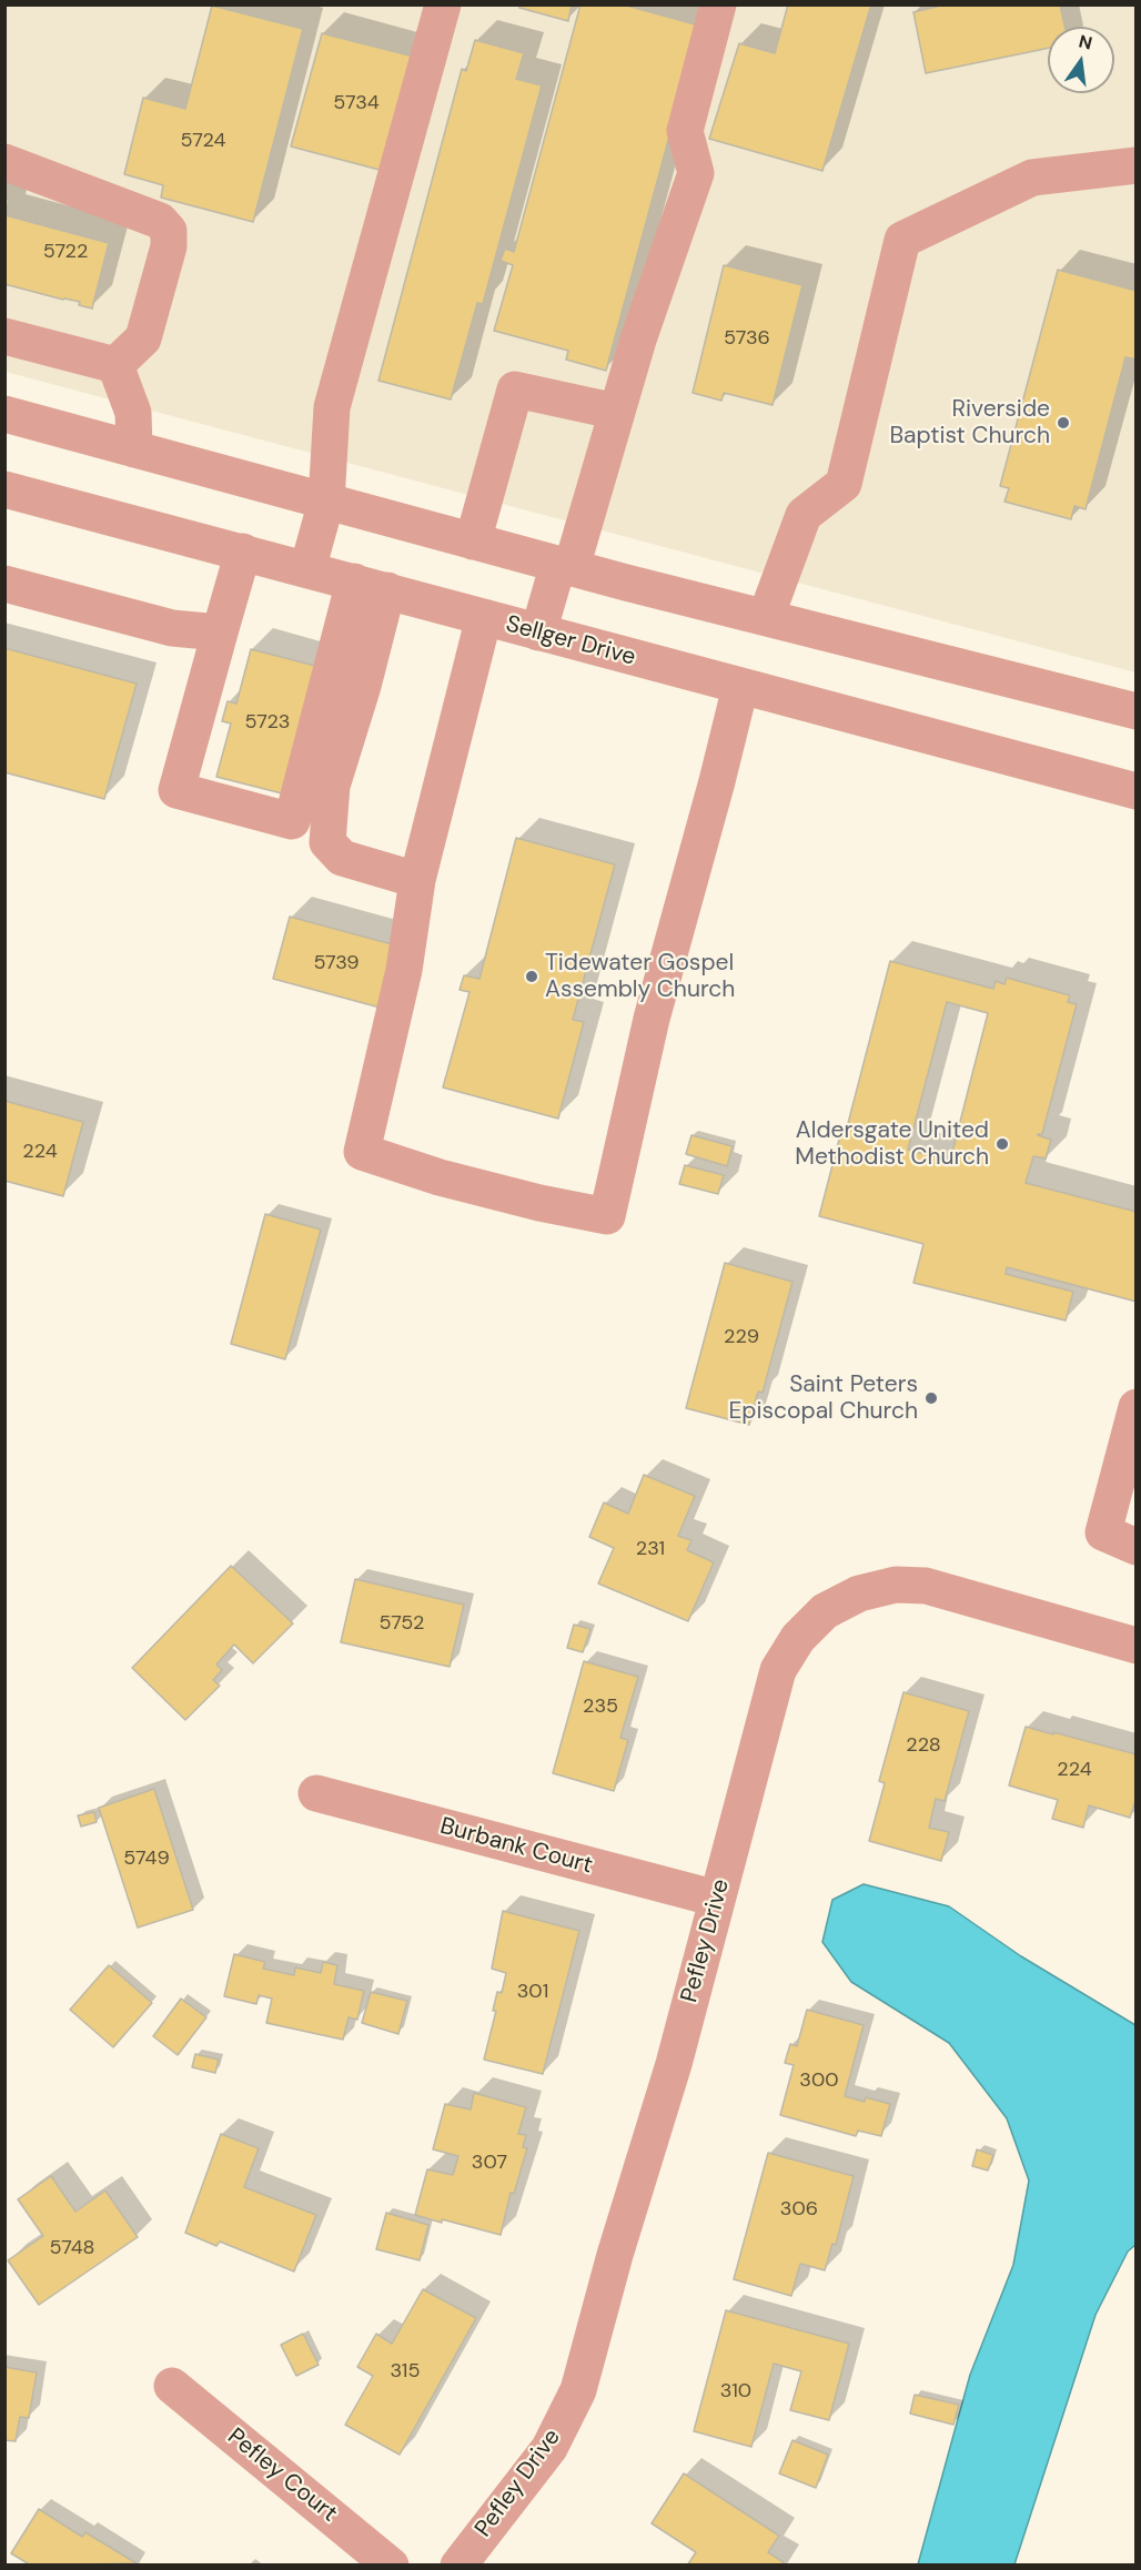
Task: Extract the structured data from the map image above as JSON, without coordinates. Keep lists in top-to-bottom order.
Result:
{
  "streets": {
    "street": [
      "Sellger Drive",
      "Burbank Court",
      "Pefley Drive",
      "Pefley Court"
    ]
  },
  "crossings": [
    ["Burbank Court", "Pefley Drive"]
  ],
  "places": [
    "Riverside Baptist Church",
    "Tidewater Gospel Assembly Church",
    "Aldersgate United Methodist Church",
    "Saint Peters Episcopal Church"
  ],
  "house_numbers": [
    "5734",
    "5724",
    "5722",
    "5736",
    "5723",
    "5739",
    "224",
    "229",
    "231",
    "5752",
    "235",
    "228",
    "224",
    "5749",
    "301",
    "300",
    "307",
    "306",
    "5748",
    "315",
    "310"
  ],
  "north": "top"
}
